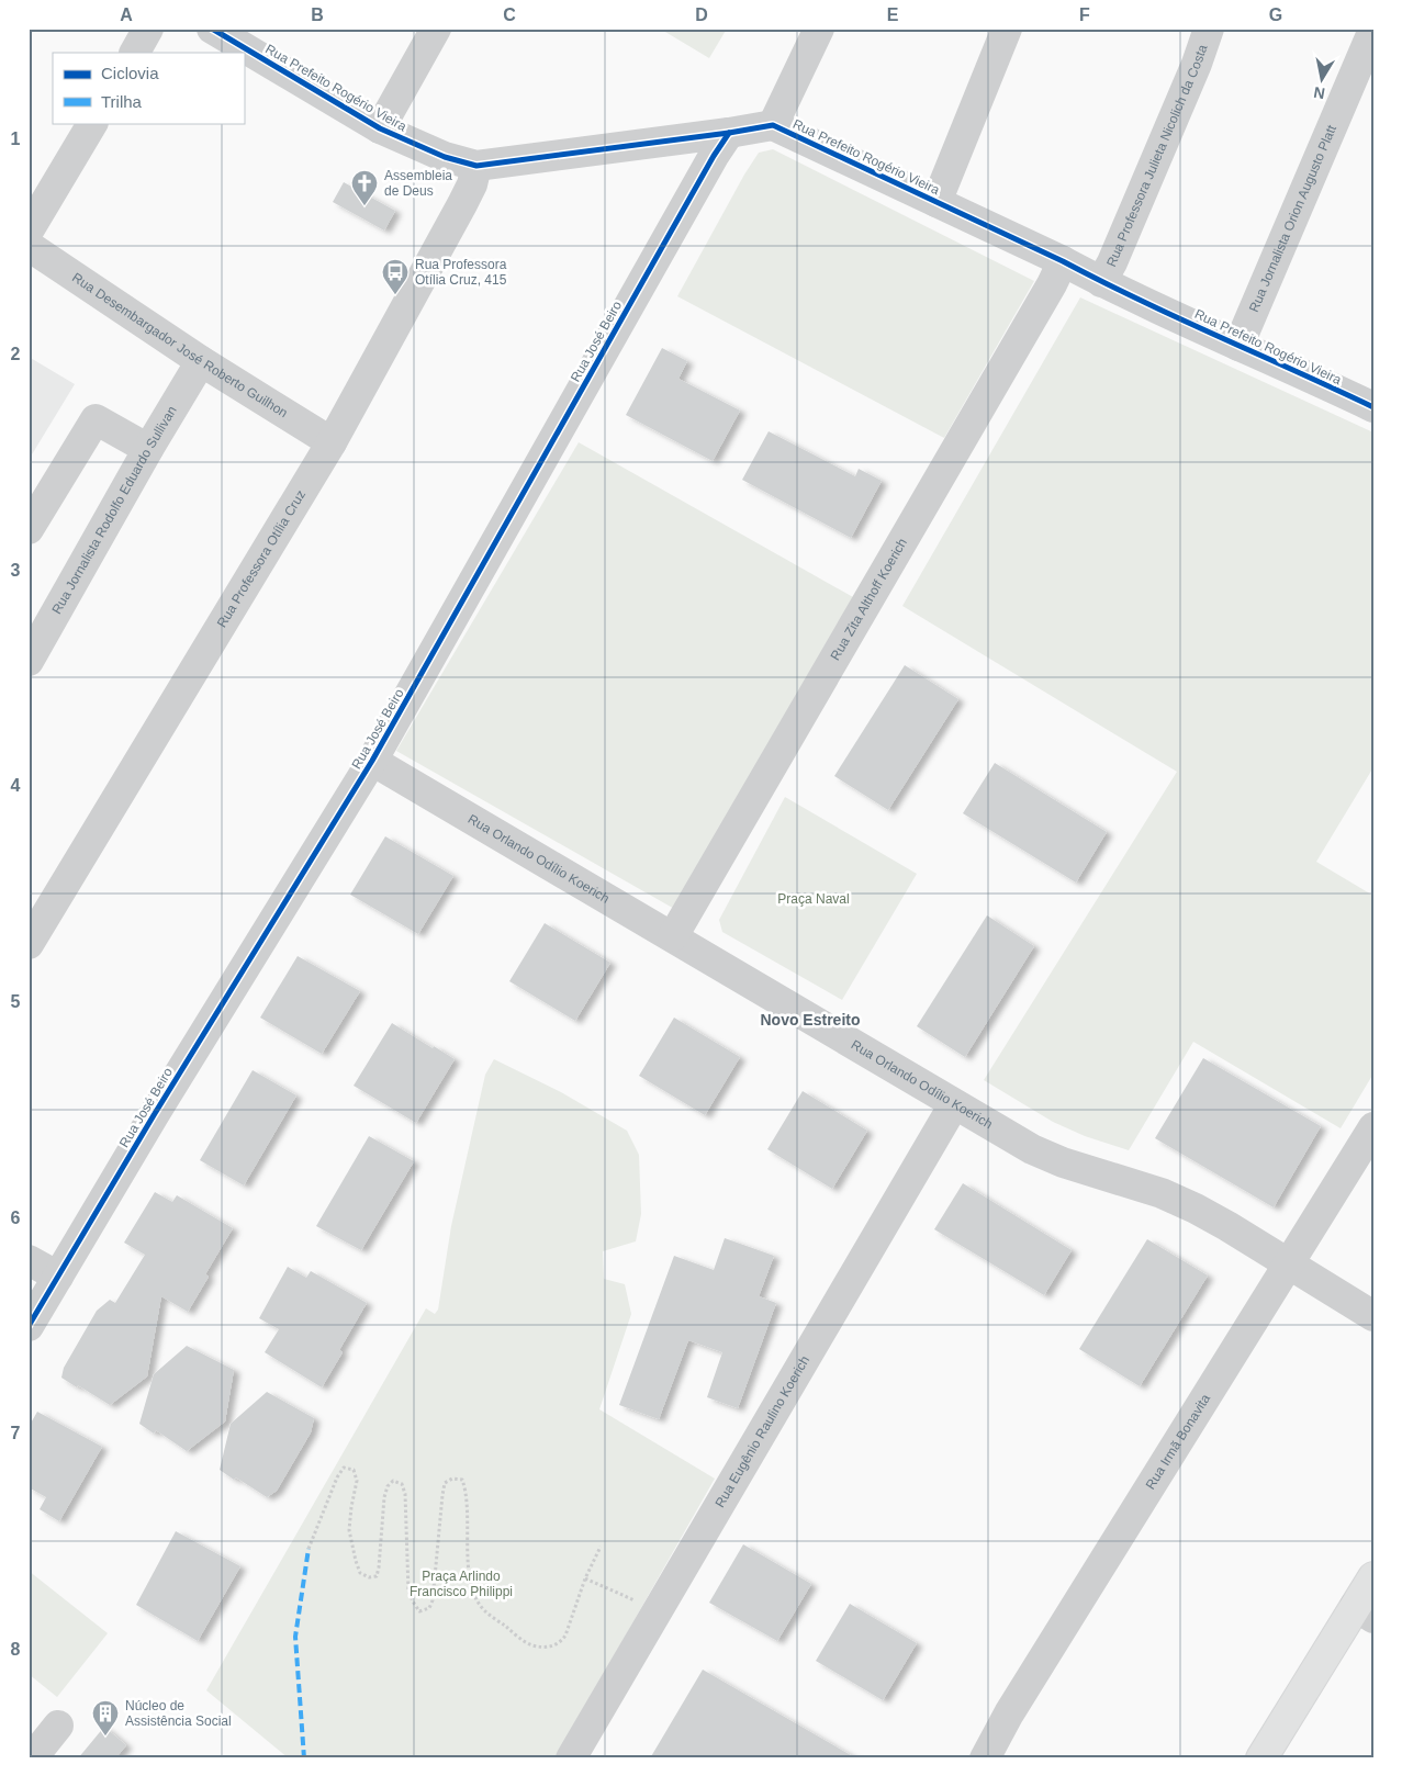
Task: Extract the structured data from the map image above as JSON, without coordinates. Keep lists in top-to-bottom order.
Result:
{
  "streets": {
    "street": [
      "Rua Prefeito Rogério Vieira",
      "Rua Professora Julieta Nicolich da Costa",
      "Rua Jornalista Orion Augusto Platt",
      "Rua José Beiro",
      "Rua Desembargador José Roberto Guilhon",
      "Rua Jornalista Rodolfo Eduardo Sullivan",
      "Rua Professora Otília Cruz",
      "Rua Zita Althoff Koerich",
      "Rua Orlando Odílio Koerich",
      "Rua Eugênio Raulino Koerich",
      "Rua Irmã Bonavita"
    ]
  },
  "crossings": [
    ["Rua Prefeito Rogério Vieira", "Rua Professora Julieta Nicolich da Costa"],
    ["Rua Prefeito Rogério Vieira", "Rua Jornalista Orion Augusto Platt"],
    ["Rua Prefeito Rogério Vieira", "Rua José Beiro"],
    ["Rua Prefeito Rogério Vieira", "Rua Professora Otília Cruz"],
    ["Rua Prefeito Rogério Vieira", "Rua Zita Althoff Koerich"],
    ["Rua José Beiro", "Rua Orlando Odílio Koerich"],
    ["Rua Desembargador José Roberto Guilhon", "Rua Jornalista Rodolfo Eduardo Sullivan"],
    ["Rua Desembargador José Roberto Guilhon", "Rua Professora Otília Cruz"],
    ["Rua Zita Althoff Koerich", "Rua Orlando Odílio Koerich"],
    ["Rua Orlando Odílio Koerich", "Rua Eugênio Raulino Koerich"],
    ["Rua Orlando Odílio Koerich", "Rua Irmã Bonavita"]
  ],
  "districts": ["Novo Estreito"],
  "parks": ["Praça Naval", "Praça Arlindo Francisco Philippi"],
  "places": {
    "church": ["Assembleia de Deus"],
    "bus stop": ["Rua Professora Otília Cruz, 415"],
    "building": ["Núcleo de Assistência Social"]
  },
  "legend": ["Ciclovia", "Trilha"],
  "north": "bottom",
  "grid": {
    "columns": [
      "A",
      "B",
      "C",
      "D",
      "E",
      "F",
      "G"
    ],
    "rows": [
      "1",
      "2",
      "3",
      "4",
      "5",
      "6",
      "7",
      "8"
    ]
  }
}
